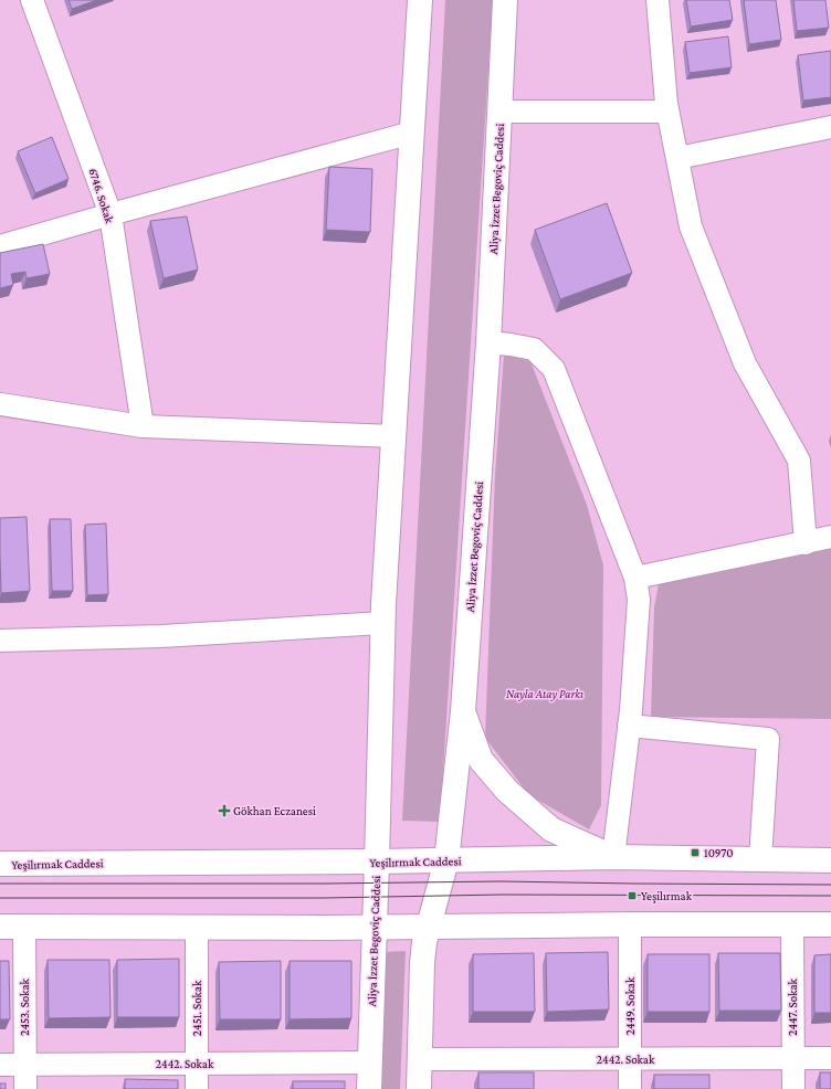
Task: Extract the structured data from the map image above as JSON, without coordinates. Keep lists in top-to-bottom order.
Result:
{
  "streets": {
    "main road": ["Aliya İzzet Begoviç Caddesi", "Yeşilırmak Caddesi"],
    "street": [
      "6746. Sokak",
      "2449. Sokak",
      "2453. Sokak",
      "2447. Sokak",
      "2451. Sokak",
      "2442. Sokak"
    ]
  },
  "crossings": [
    ["Aliya İzzet Begoviç Caddesi", "Yeşilırmak Caddesi"],
    ["Aliya İzzet Begoviç Caddesi", "2442. Sokak"],
    ["2449. Sokak", "2442. Sokak"],
    ["2453. Sokak", "2442. Sokak"],
    ["2447. Sokak", "2442. Sokak"],
    ["2451. Sokak", "2442. Sokak"]
  ],
  "parks": ["Nayla Atay Parkı"],
  "places": {
    "health": ["Gökhan Eczanesi"],
    "transit": ["10970", "Yeşilırmak"]
  }
}
